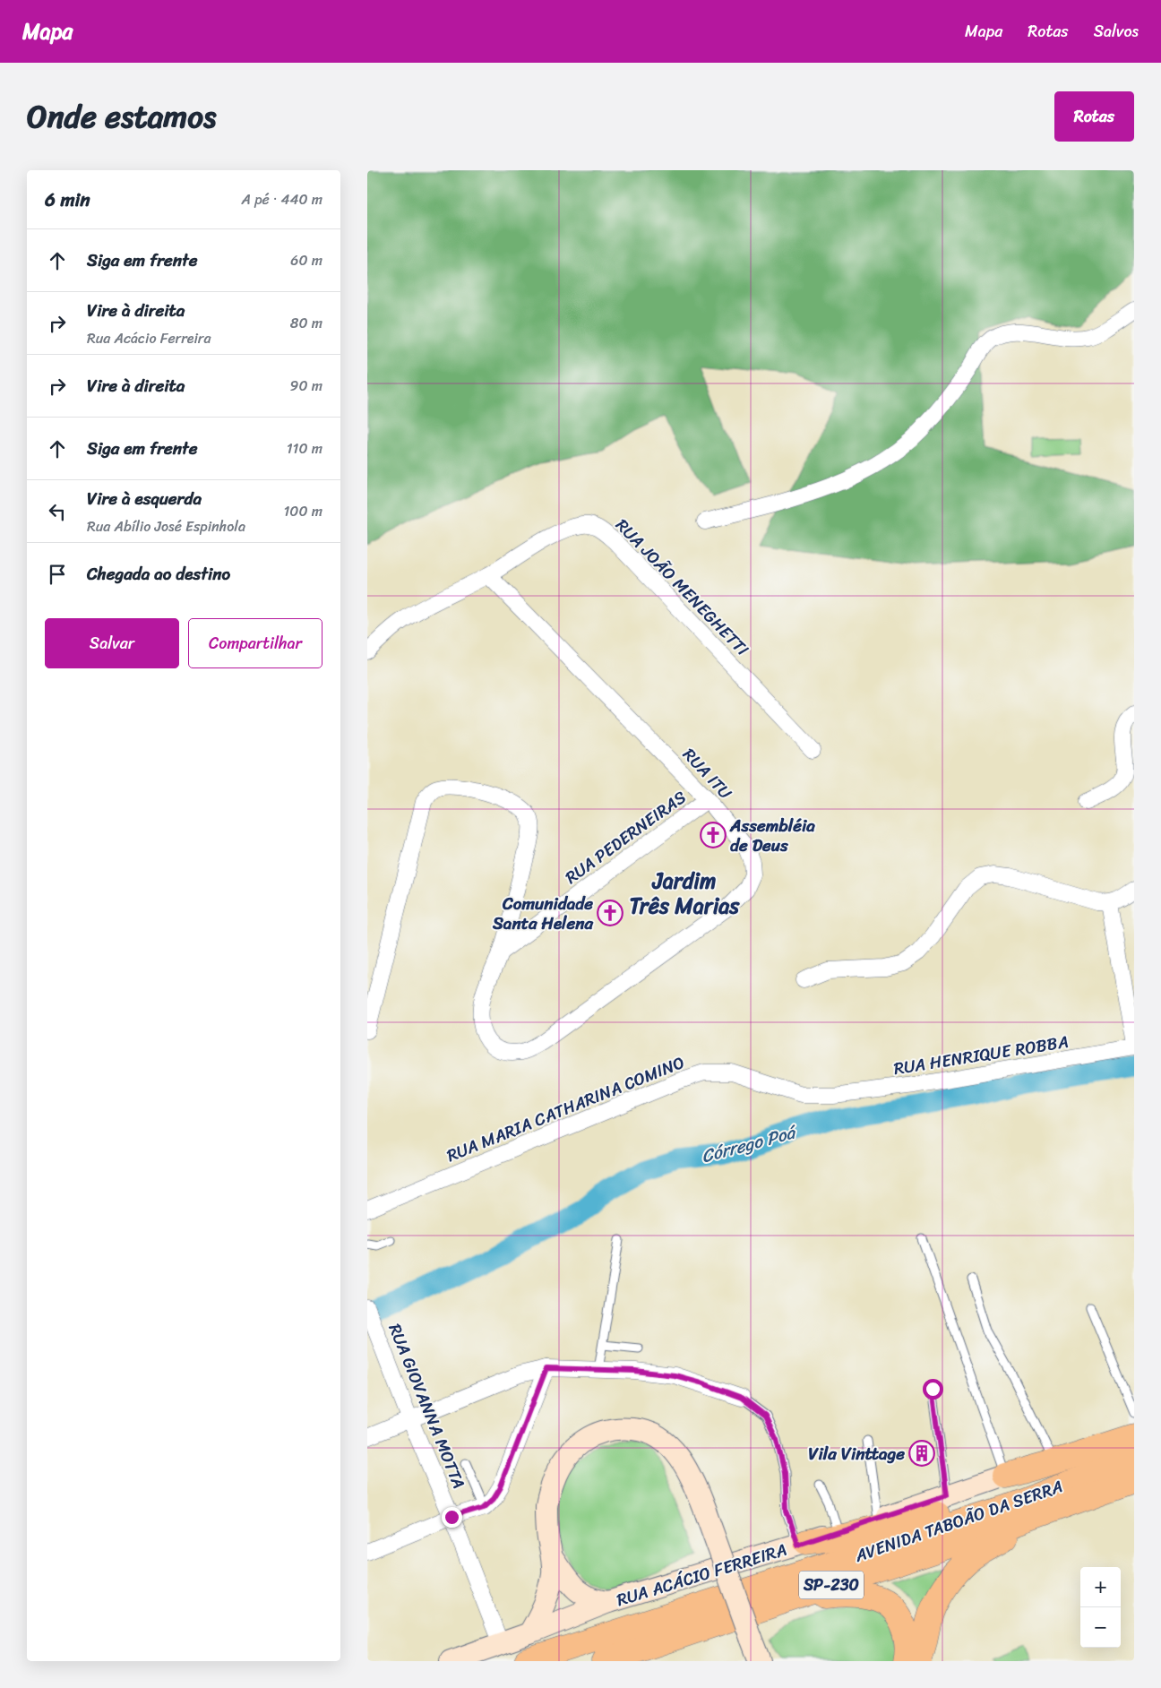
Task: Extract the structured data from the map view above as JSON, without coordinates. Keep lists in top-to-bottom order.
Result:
{
  "streets": {
    "highway": ["AVENIDA TABOÃO DA SERRA", "SP-230"],
    "main road": ["RUA ACÁCIO FERREIRA"],
    "street": [
      "RUA JOÃO MENEGHETTI",
      "RUA ITU",
      "RUA PEDERNEIRAS",
      "RUA HENRIQUE ROBBA",
      "RUA MARIA CATHARINA COMINO",
      "RUA GIOVANNA MOTTA"
    ]
  },
  "crossings": [
    ["RUA JOÃO MENEGHETTI", "RUA ITU"],
    ["RUA ITU", "RUA PEDERNEIRAS"],
    ["RUA HENRIQUE ROBBA", "RUA MARIA CATHARINA COMINO"],
    ["RUA GIOVANNA MOTTA", "RUA ACÁCIO FERREIRA"]
  ],
  "districts": ["Jardim Três Marias"],
  "water": ["Córrego Poá"],
  "places": {
    "church": ["Assembléia de Deus", "Comunidade Santa Helena"],
    "building": ["Vila Vinttage"]
  },
  "page": {
    "header": "Mapa",
    "nav": ["Mapa", "Rotas", "Salvos"],
    "title": "Onde estamos",
    "buttons": [
      "Rotas",
      ["Salvar", "Compartilhar"]
    ],
    "heading": ["6 min", "A pé · 440 m"],
    "list": [
      ["Siga em frente", "60 m"],
      ["Vire à direita", "Rua Acácio Ferreira", "80 m"],
      ["Vire à direita", "90 m"],
      ["Siga em frente", "110 m"],
      ["Vire à esquerda", "Rua Abílio José Espinhola", "100 m"],
      "Chegada ao destino"
    ],
    "map_buttons": ["+", "−"]
  }
}
